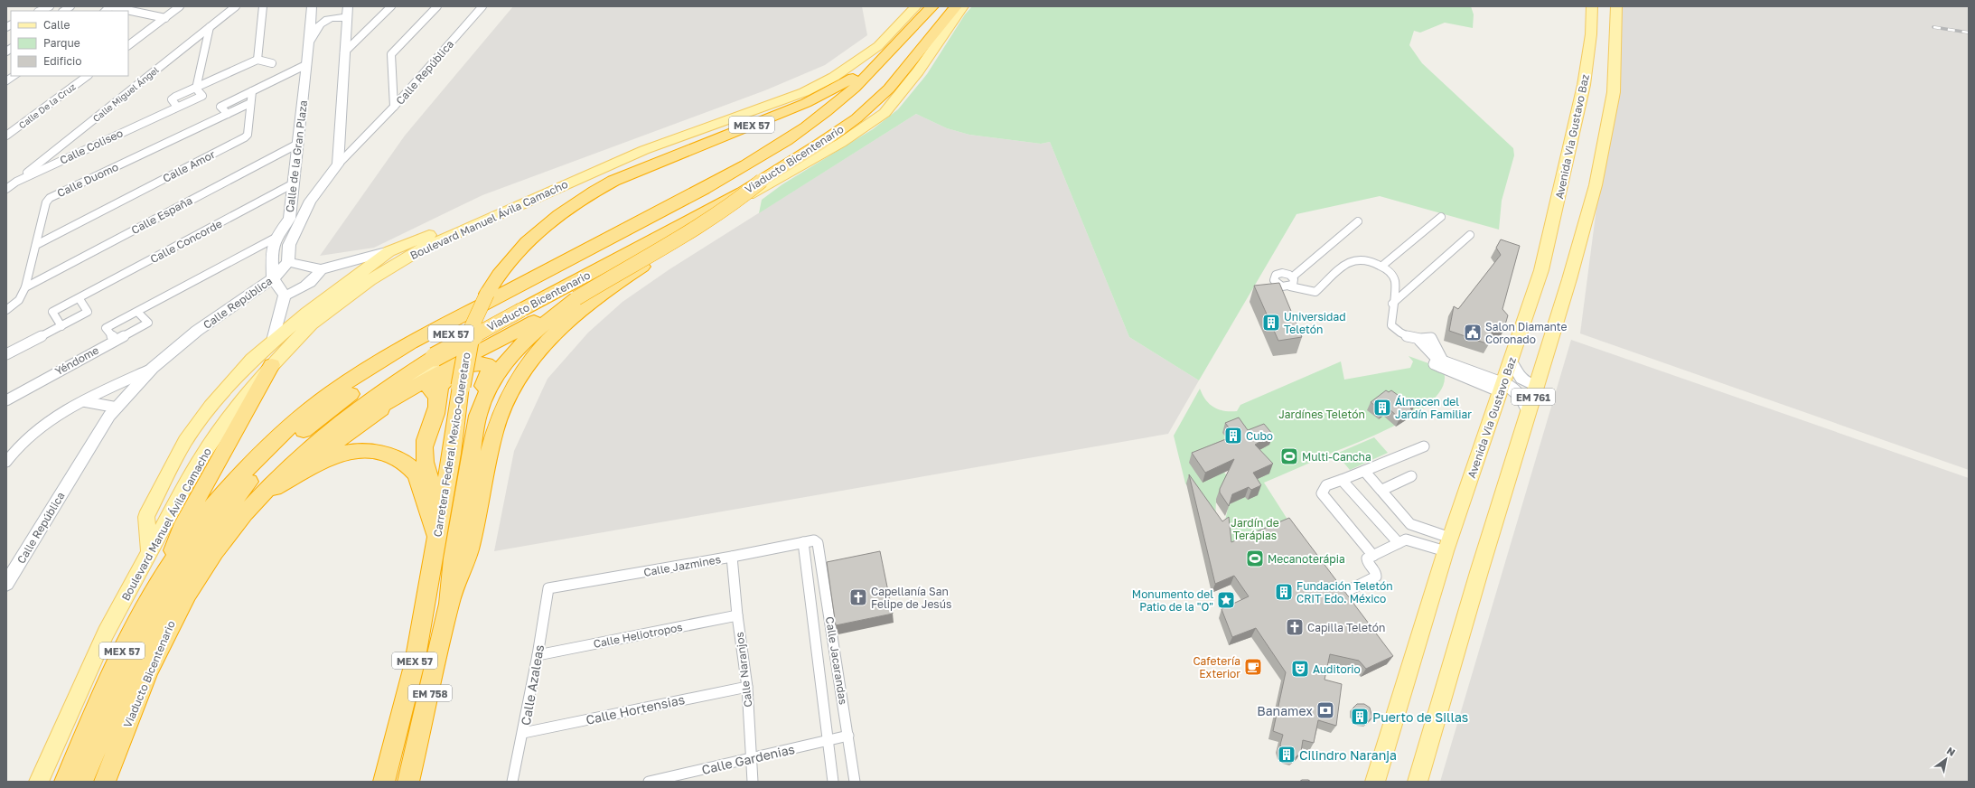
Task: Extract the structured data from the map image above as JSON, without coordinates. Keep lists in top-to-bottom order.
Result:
{
  "streets": {
    "highway": [
      "MEX 57",
      "Viaducto Bicentenario",
      "Boulevard Manuel Ávila Camacho",
      "Carretera Federal Mexico-Queretaro",
      "EM 758"
    ],
    "main road": ["Avenida Via Gustavo Baz", "EM 761"],
    "street": [
      "Calle República",
      "Calle Miguel Ángel",
      "Calle De la Cruz",
      "Calle Coliseo",
      "Calle de la Gran Plaza",
      "Calle Amor",
      "Calle Duomo",
      "Calle España",
      "Calle Concorde",
      "Yéndome",
      "Calle Jazmines",
      "Calle Heliotropos",
      "Calle Jacarandas",
      "Calle Naranjos",
      "Calle Azaleas",
      "Calle Hortensias",
      "Calle Gardenias"
    ]
  },
  "crossings": [
    ["Calle República", "Calle de la Gran Plaza"],
    ["Calle Miguel Ángel", "Calle Coliseo"],
    ["MEX 57", "Viaducto Bicentenario"],
    ["MEX 57", "Boulevard Manuel Ávila Camacho"],
    ["Calle de la Gran Plaza", "Calle España"],
    ["Calle de la Gran Plaza", "Calle Concorde"],
    ["Viaducto Bicentenario", "Boulevard Manuel Ávila Camacho"],
    ["Calle Amor", "Calle Duomo"],
    ["Calle Duomo", "Calle España"],
    ["Boulevard Manuel Ávila Camacho", "Carretera Federal Mexico-Queretaro"],
    ["Calle Jazmines", "Calle Jacarandas"],
    ["Calle Jazmines", "Calle Naranjos"],
    ["Calle Jazmines", "Calle Azaleas"],
    ["Calle Heliotropos", "Calle Naranjos"],
    ["Calle Heliotropos", "Calle Azaleas"],
    ["Calle Jacarandas", "Calle Gardenias"],
    ["Calle Naranjos", "Calle Hortensias"],
    ["Calle Naranjos", "Calle Gardenias"],
    ["Calle Azaleas", "Calle Hortensias"]
  ],
  "parks": ["Jardínes Teletón", "Jardín de Terápias"],
  "places": {
    "building": [
      "Universidad Teletón",
      "Álmacen del Jardín Familiar",
      "Cubo",
      "Fundación Teletón CRIT Edo. México",
      "Puerto de Sillas",
      "Cilindro Naranja"
    ],
    "public building": ["Salon Diamante Coronado"],
    "sports": ["Multi-Cancha", "Mecanoterápia"],
    "church": ["Capellanía San Felipe de Jesús", "Capilla Teletón"],
    "place": ["Monumento del Patio de la \"O\""],
    "cafe": ["Cafetería Exterior"],
    "theatre": ["Auditorio"],
    "bank": ["Banamex"]
  },
  "legend": ["Calle", "Parque", "Edificio"],
  "north": "top right"
}
